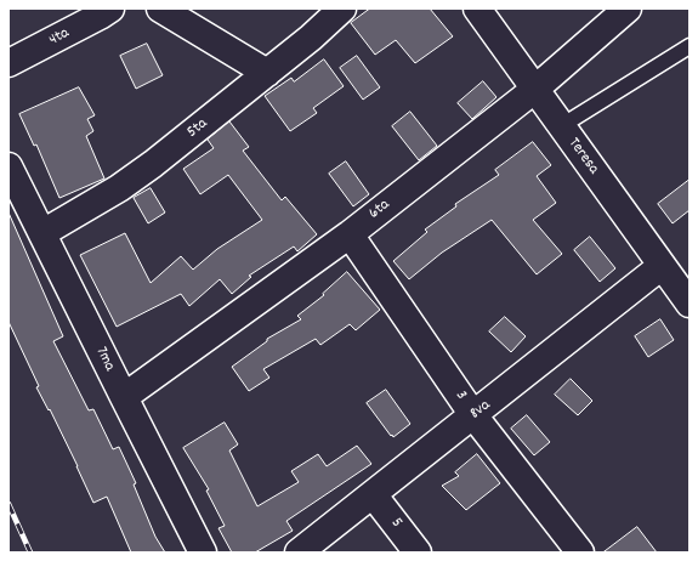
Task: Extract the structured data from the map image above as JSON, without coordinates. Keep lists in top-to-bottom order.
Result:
{
  "streets": {
    "street": [
      "4ta",
      "5ta",
      "Teresa",
      "6ta",
      "7ma",
      "3",
      "8va",
      "5"
    ]
  },
  "crossings": [
    ["5ta", "7ma"],
    ["Teresa", "6ta"],
    ["Teresa", "8va"],
    ["6ta", "7ma"],
    ["6ta", "3"],
    ["3", "8va"],
    ["8va", "5"]
  ]
}
